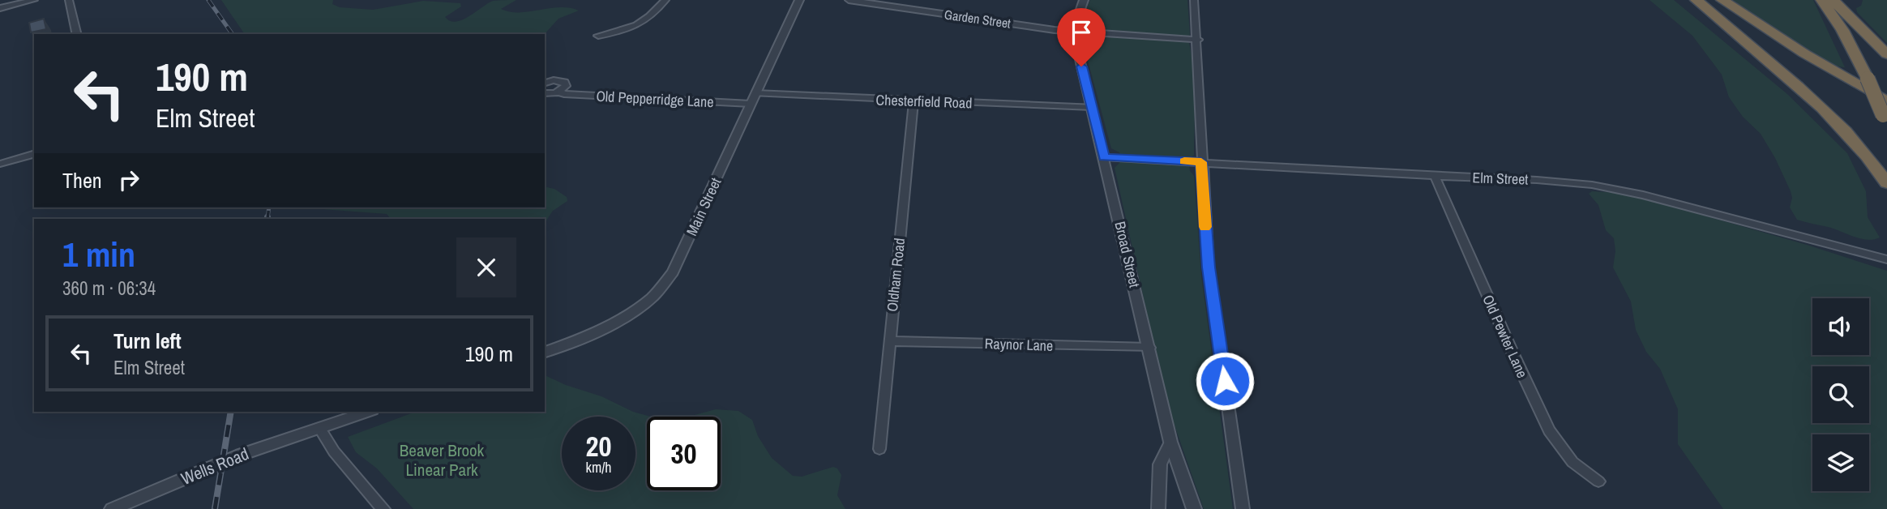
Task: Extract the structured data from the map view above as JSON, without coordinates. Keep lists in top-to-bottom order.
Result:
{
  "streets": {
    "street": [
      "Garden Street",
      "Old Pepperridge Lane",
      "Chesterfield Road",
      "Elm Street",
      "Main Street",
      "Broad Street",
      "Oldham Road",
      "Old Pewter Lane",
      "Raynor Lane",
      "Wells Road"
    ]
  },
  "crossings": [
    ["Garden Street", "Broad Street"],
    ["Old Pepperridge Lane", "Main Street"],
    ["Chesterfield Road", "Main Street"],
    ["Chesterfield Road", "Broad Street"],
    ["Chesterfield Road", "Oldham Road"],
    ["Elm Street", "Broad Street"],
    ["Elm Street", "Old Pewter Lane"],
    ["Broad Street", "Raynor Lane"],
    ["Oldham Road", "Raynor Lane"]
  ],
  "parks": ["Beaver Brook Linear Park"],
  "page": {
    "turn": ["190 m", "Elm Street"],
    "then": "Then",
    "heading": ["1 min", "360 m · 06:34"],
    "list": [
      {
        "name": "Turn left",
        "note": "Elm Street",
        "value": "190 m"
      }
    ],
    "speed": "20 km/h",
    "limit": "30"
  }
}
